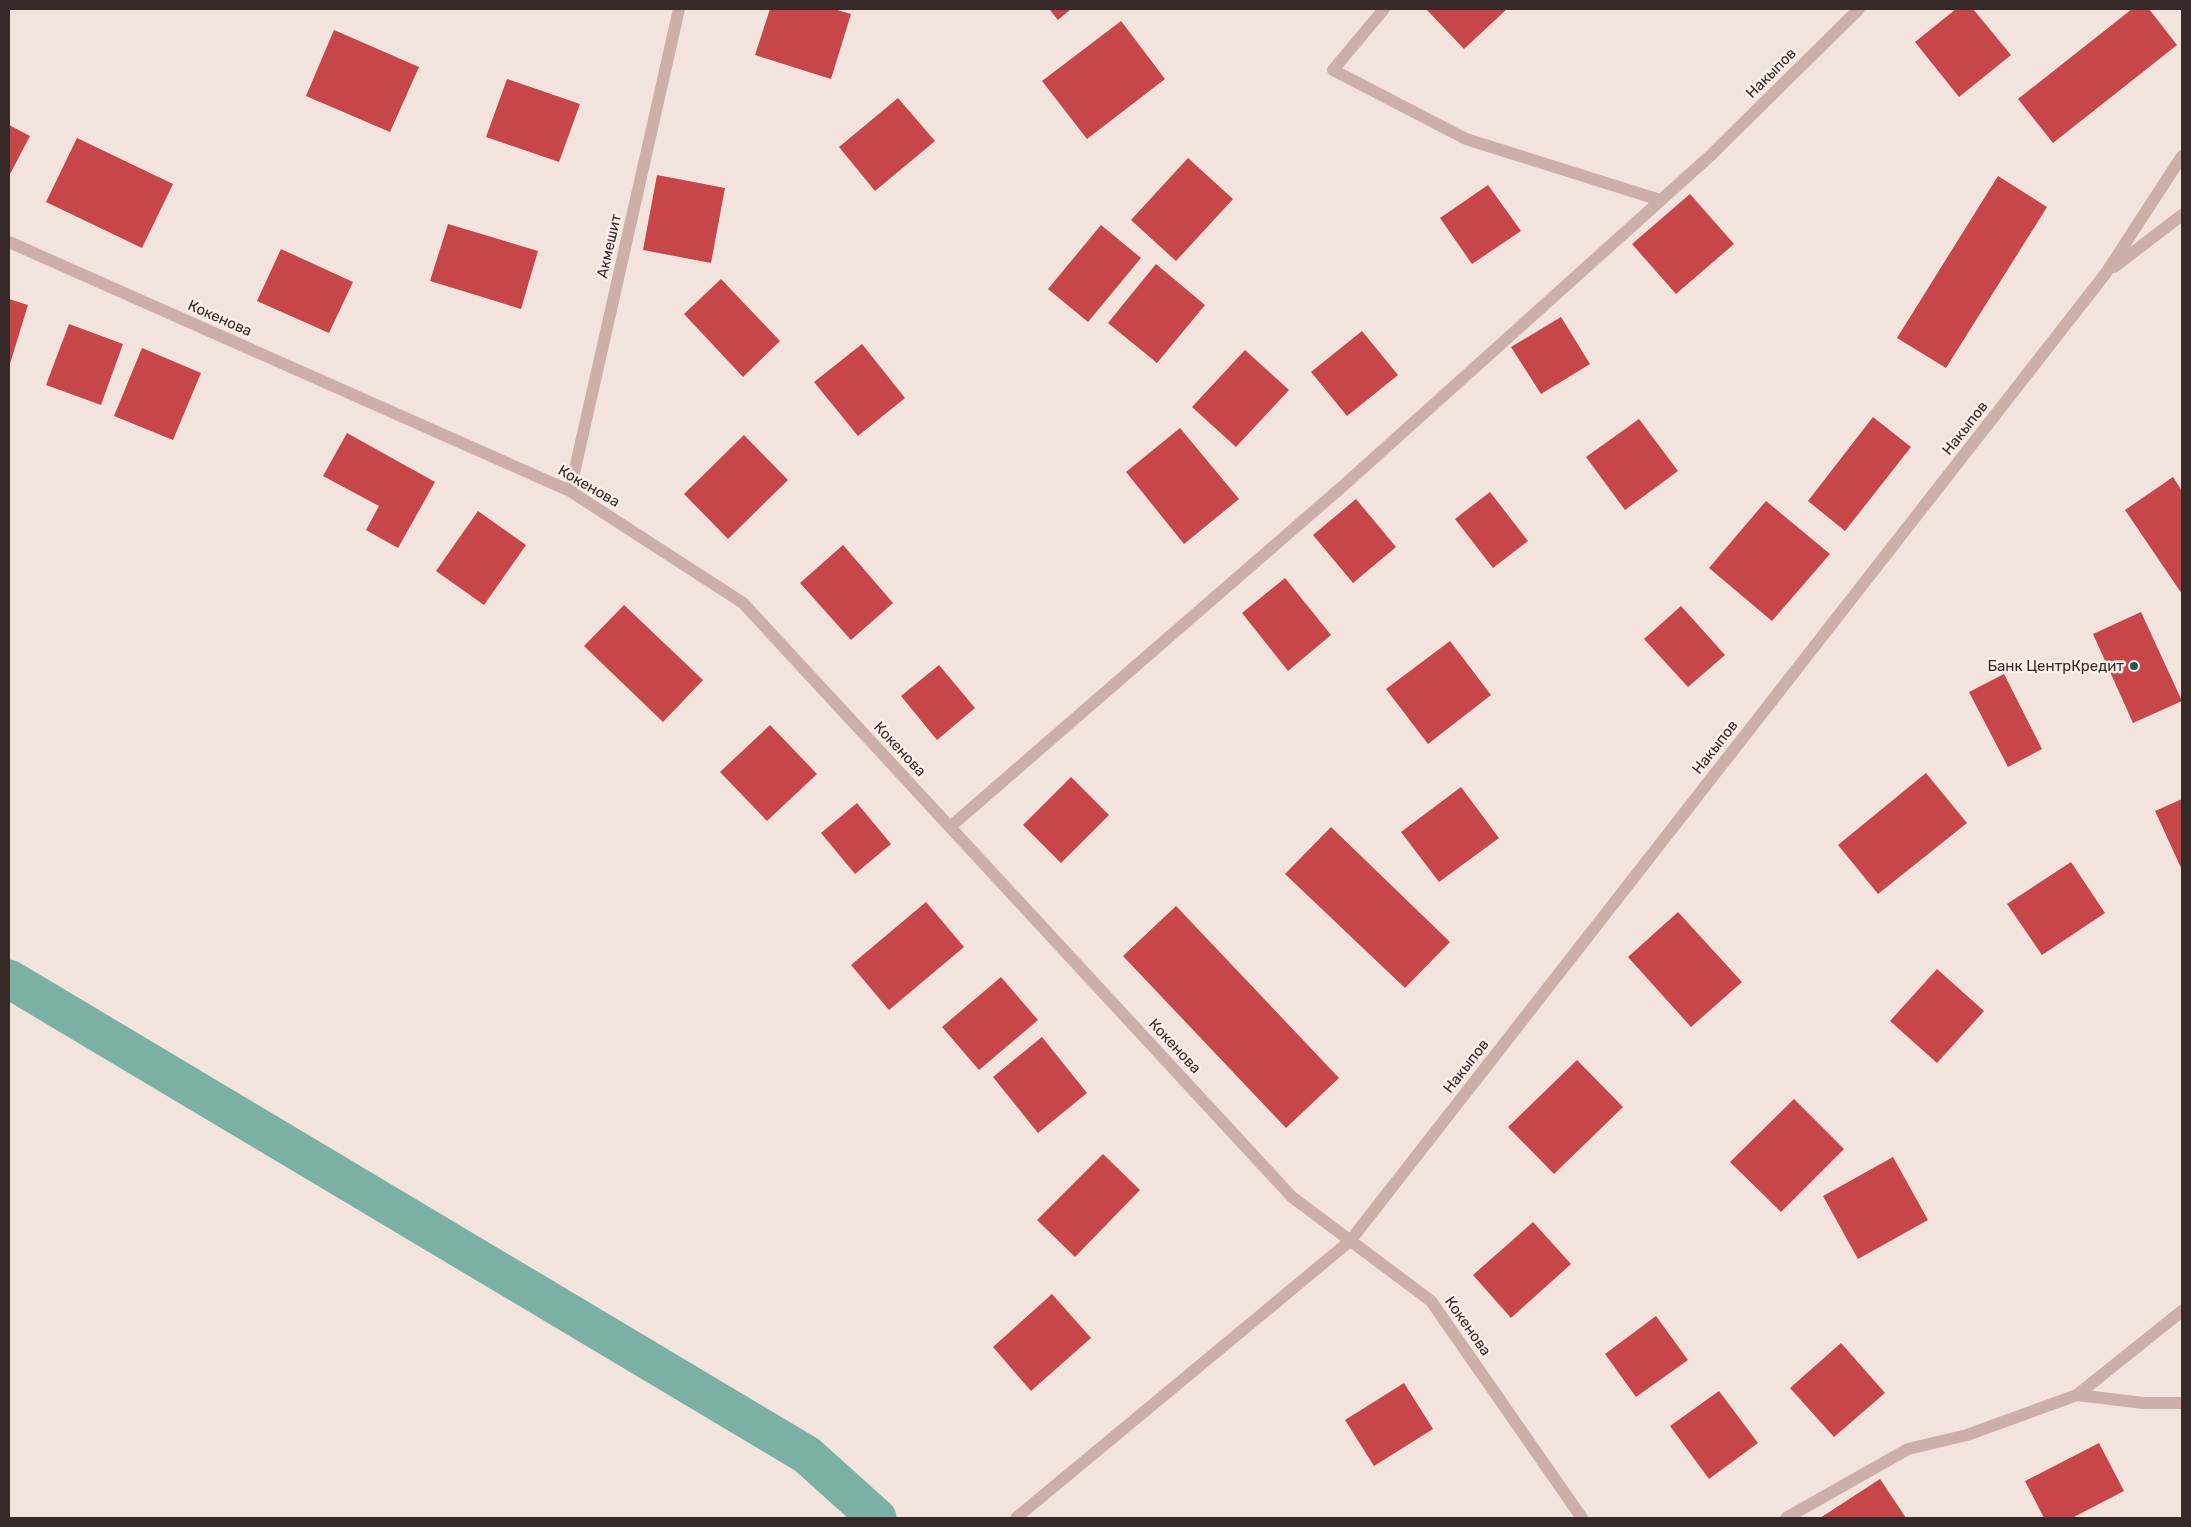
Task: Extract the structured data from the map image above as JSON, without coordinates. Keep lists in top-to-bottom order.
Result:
{
  "streets": {
    "street": ["Накыпов", "Акмешит", "Кокенова"]
  },
  "crossings": [
    ["Накыпов", "Кокенова"],
    ["Акмешит", "Кокенова"]
  ],
  "places": ["Банк ЦентрКредит"]
}
